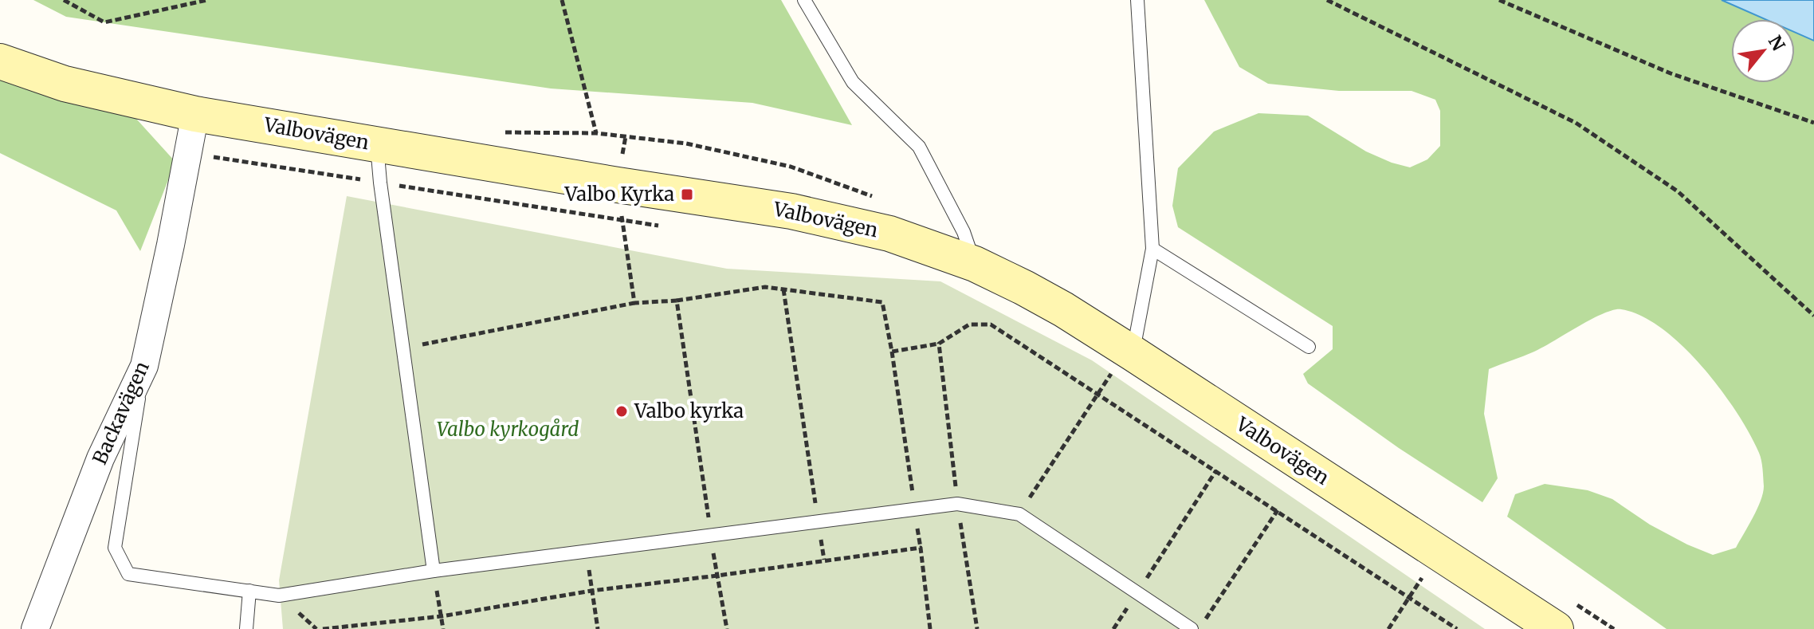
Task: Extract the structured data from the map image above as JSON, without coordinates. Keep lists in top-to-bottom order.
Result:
{
  "streets": {
    "main road": ["Valbovägen"],
    "street": ["Backavägen"]
  },
  "crossings": [
    ["Valbovägen", "Backavägen"]
  ],
  "parks": ["Valbo kyrkogård"],
  "places": {
    "transit": ["Valbo Kyrka"],
    "other": ["Valbo kyrka"]
  },
  "north": "top right"
}
